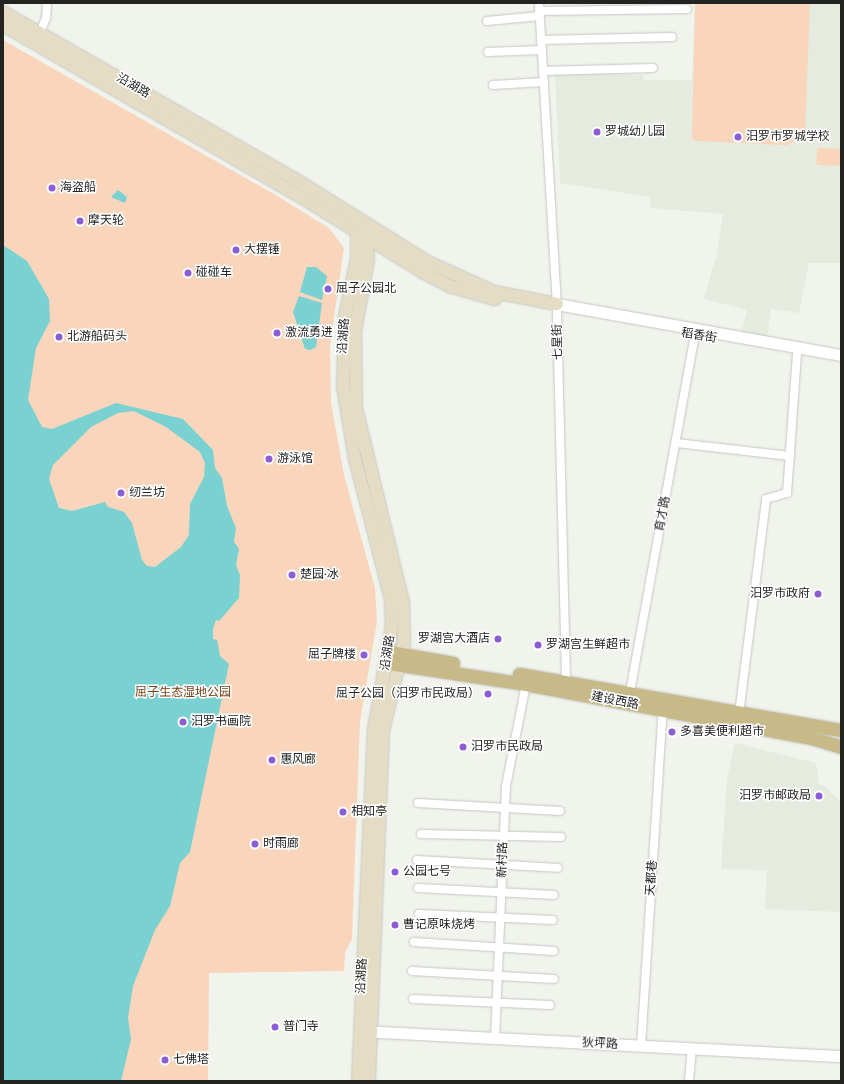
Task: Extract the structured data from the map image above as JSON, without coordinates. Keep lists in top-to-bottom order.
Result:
{
  "streets": {
    "main road": ["沿湖路", "建设西路"],
    "street": [
      "稻香街",
      "七星街",
      "育才路",
      "新村路",
      "天都巷",
      "狄坪路"
    ]
  },
  "crossings": [
    ["沿湖路", "稻香街"],
    ["沿湖路", "七星街"],
    ["沿湖路", "建设西路"],
    ["沿湖路", "狄坪路"],
    ["稻香街", "七星街"],
    ["稻香街", "育才路"],
    ["七星街", "建设西路"],
    ["育才路", "建设西路"],
    ["建设西路", "新村路"],
    ["建设西路", "天都巷"],
    ["新村路", "狄坪路"],
    ["天都巷", "狄坪路"]
  ],
  "parks": ["屈子生态湿地公园"],
  "places": [
    "罗城幼儿园",
    "汨罗市罗城学校",
    "海盗船",
    "摩天轮",
    "大摆锤",
    "碰碰车",
    "屈子公园北",
    "激流勇进",
    "北游船码头",
    "游泳馆",
    "纫兰坊",
    "楚园·冰",
    "汨罗市政府",
    "罗湖宫大酒店",
    "罗湖宫生鲜超市",
    "屈子牌楼",
    "屈子公园（汨罗市民政局）",
    "汨罗书画院",
    "多喜美便利超市",
    "汨罗市民政局",
    "惠风廊",
    "汨罗市邮政局",
    "相知亭",
    "时雨廊",
    "公园七号",
    "曹记原味烧烤",
    "普门寺",
    "七佛塔"
  ]
}
